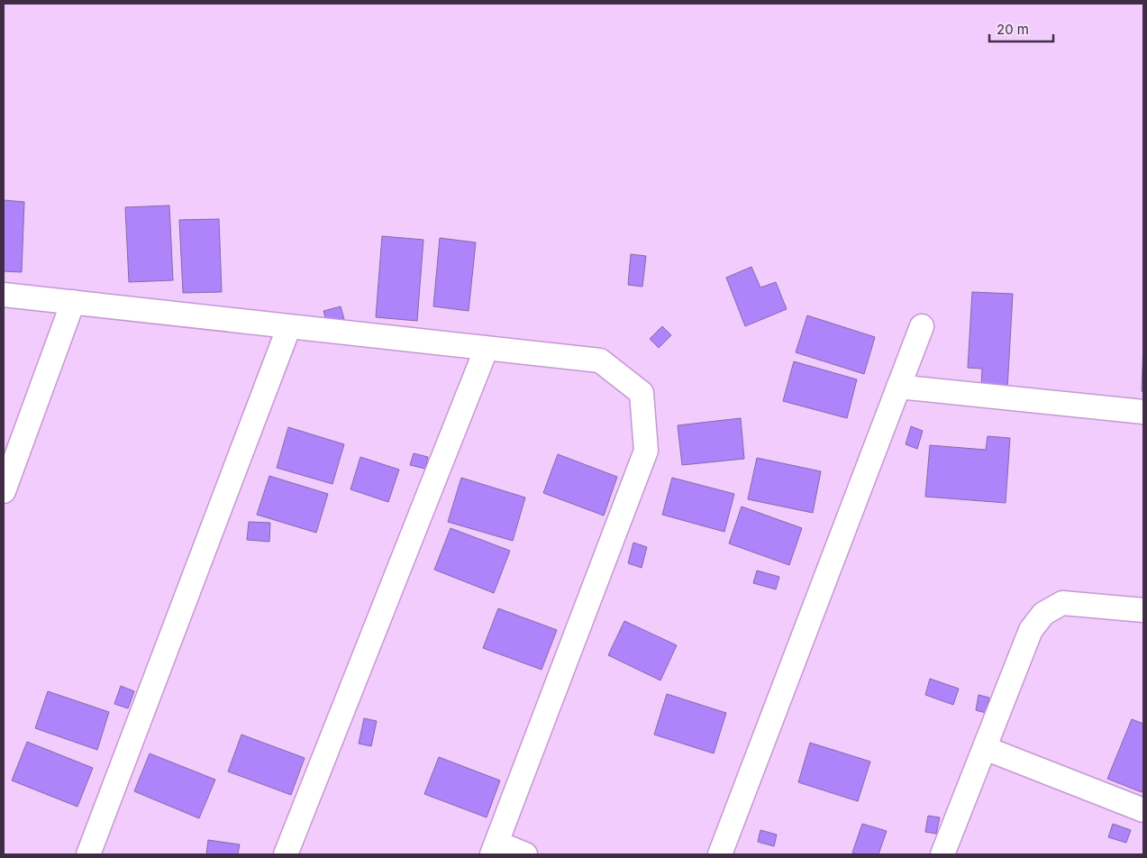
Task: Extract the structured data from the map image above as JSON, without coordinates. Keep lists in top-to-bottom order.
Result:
{
  "scale_bar": "20 m"
}
